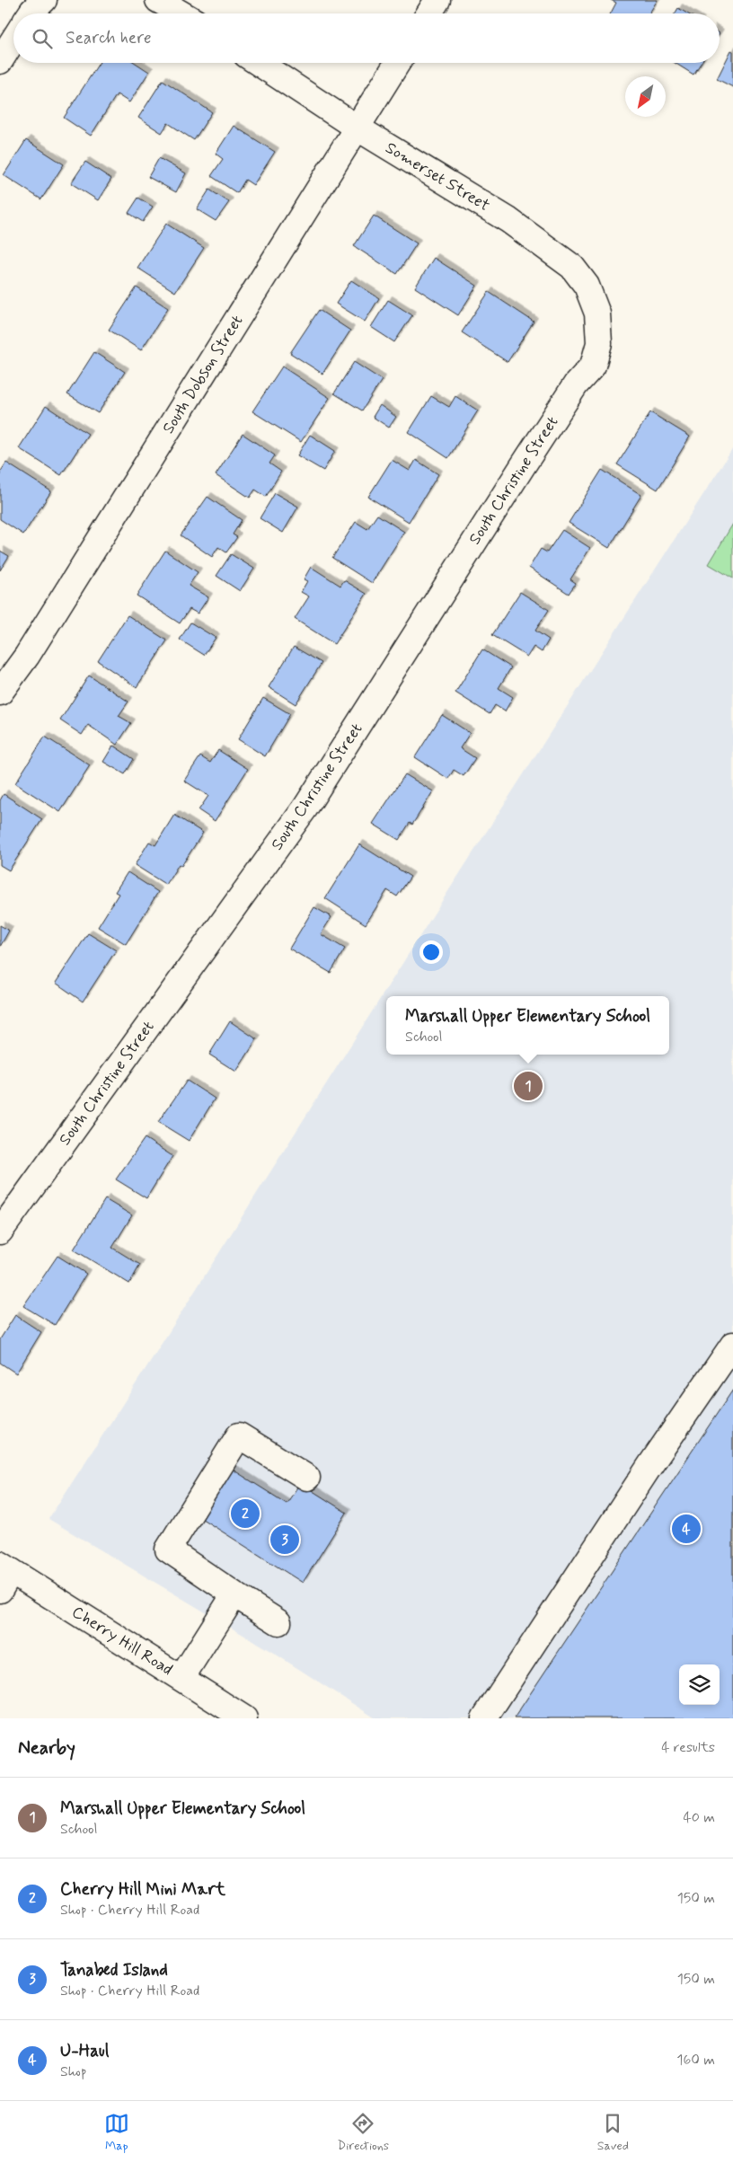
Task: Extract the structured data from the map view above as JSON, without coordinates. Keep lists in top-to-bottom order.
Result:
{
  "streets": {
    "street": [
      "Somerset Street",
      "South Dobson Street",
      "South Christine Street",
      "Cherry Hill Road"
    ]
  },
  "crossings": [
    ["Somerset Street", "South Dobson Street"],
    ["Somerset Street", "South Christine Street"]
  ],
  "north": "bottom left",
  "page": {
    "search": "Search here",
    "popup": ["Marshall Upper Elementary School", "School"],
    "pins": [
      "1",
      "2",
      "4",
      "3"
    ],
    "heading": ["Nearby", "4 results"],
    "list": [
      {
        "mark": "1",
        "name": "Marshall Upper Elementary School",
        "note": "School",
        "value": "40 m"
      },
      {
        "mark": "2",
        "name": "Cherry Hill Mini Mart",
        "note": "Shop · Cherry Hill Road",
        "value": "150 m"
      },
      {
        "mark": "3",
        "name": "Tanabed Island",
        "note": "Shop · Cherry Hill Road",
        "value": "150 m"
      },
      {
        "mark": "4",
        "name": "U-Haul",
        "note": "Shop",
        "value": "160 m"
      }
    ],
    "nav": ["Map", "Directions", "Saved"]
  }
}
